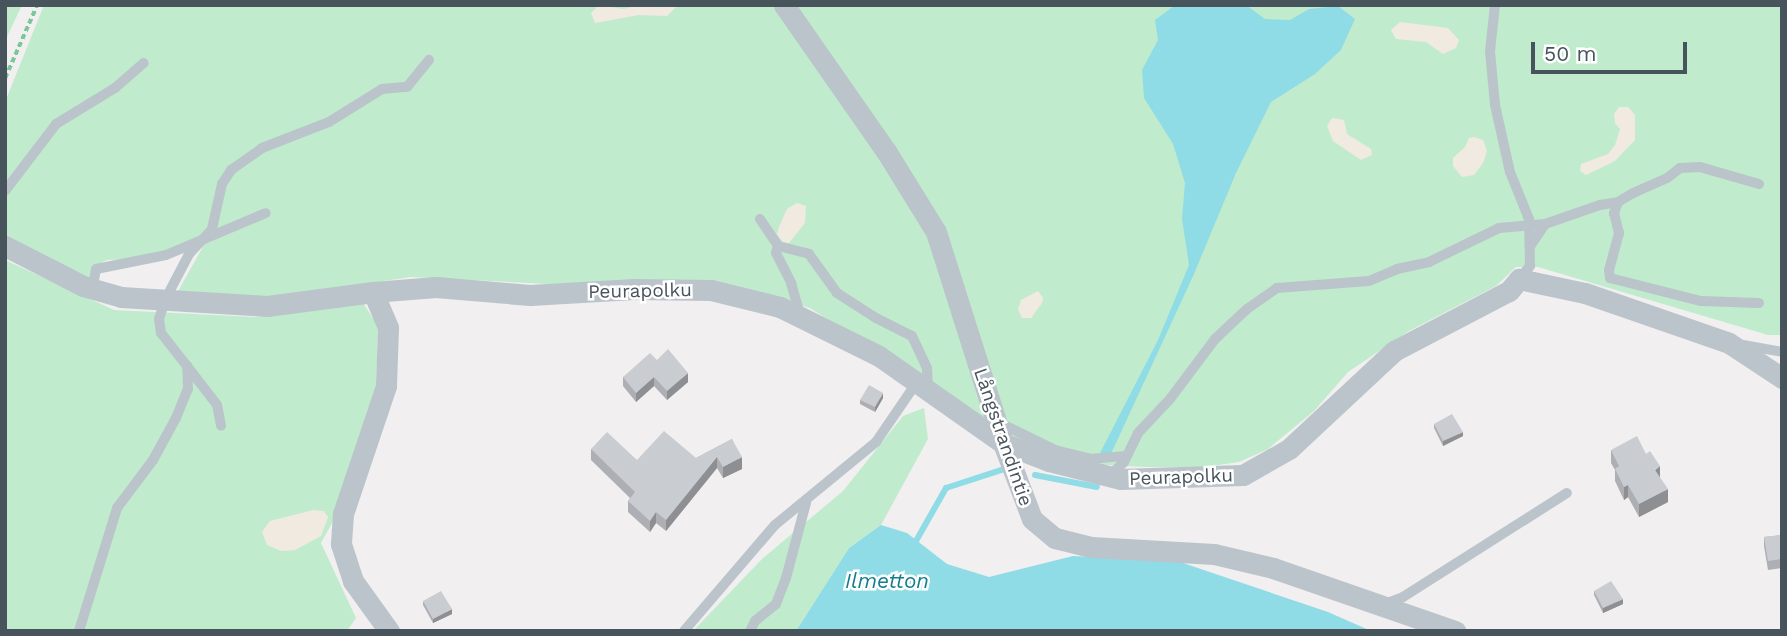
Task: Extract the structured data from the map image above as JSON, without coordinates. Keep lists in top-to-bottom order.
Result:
{
  "streets": {
    "street": ["Peurapolku", "Långstrandintie"]
  },
  "crossings": [
    ["Peurapolku", "Långstrandintie"]
  ],
  "water": ["Ilmetton"],
  "scale_bar": "50 m"
}
